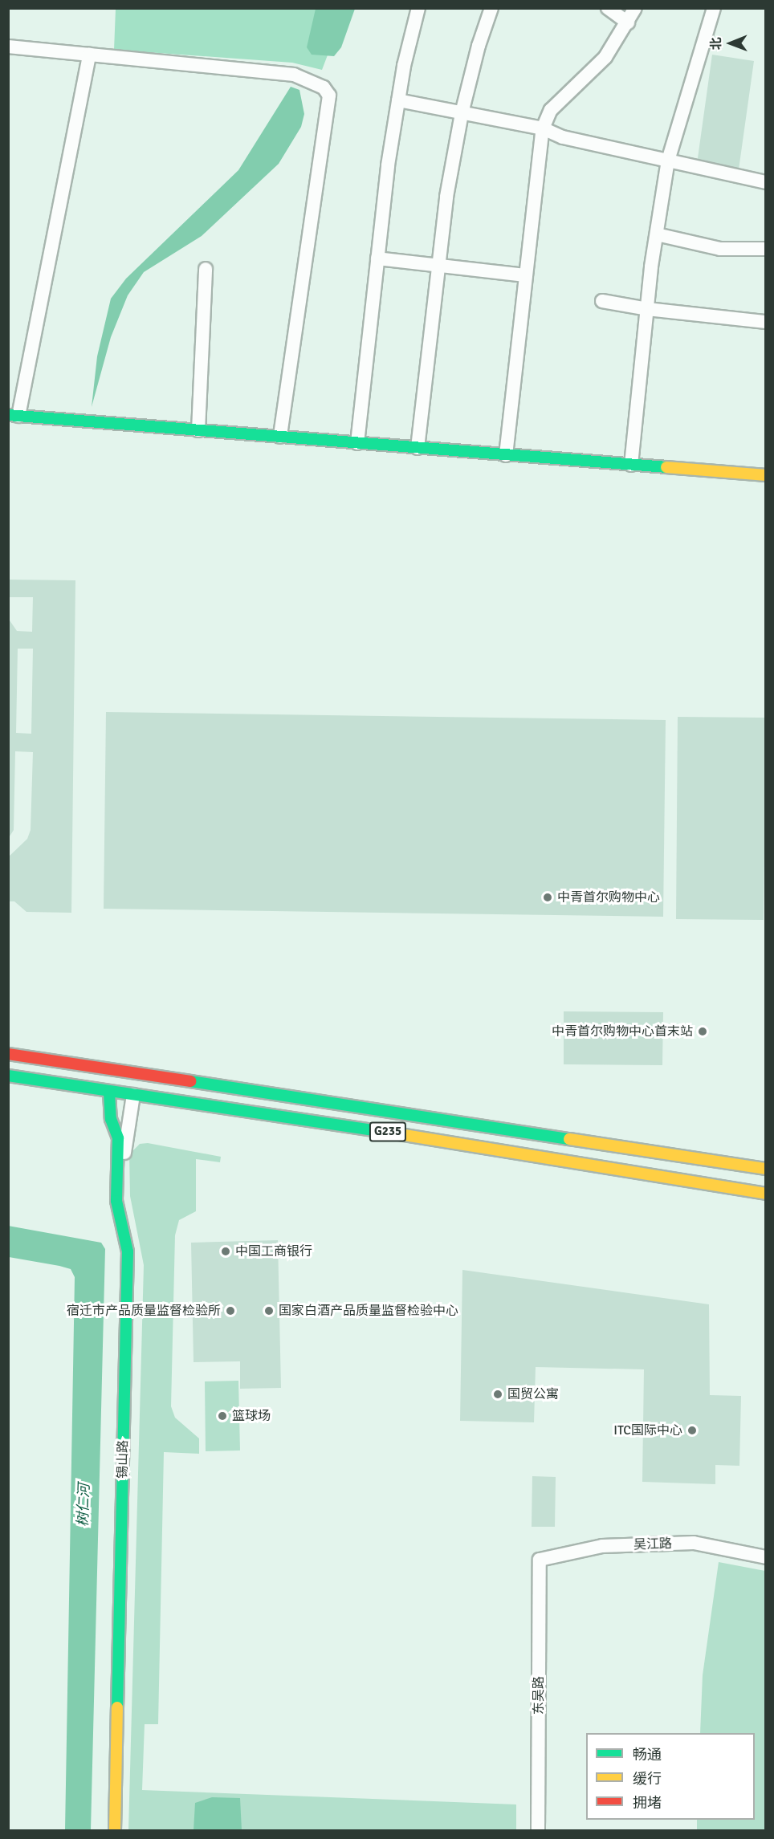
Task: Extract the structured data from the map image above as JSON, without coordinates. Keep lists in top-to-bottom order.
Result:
{
  "streets": {
    "main road": ["G235", "锡山路"],
    "street": ["吴江路", "东吴路"]
  },
  "crossings": [
    ["G235", "锡山路"],
    ["吴江路", "东吴路"]
  ],
  "water": ["树仁河"],
  "places": [
    "中青首尔购物中心",
    "中青首尔购物中心首末站",
    "中国工商银行",
    "宿迁市产品质量监督检验所",
    "国家白酒产品质量监督检验中心",
    "国贸公寓",
    "篮球场",
    "ITC国际中心"
  ],
  "legend": ["畅通", "缓行", "拥堵"],
  "north": "left"
}
